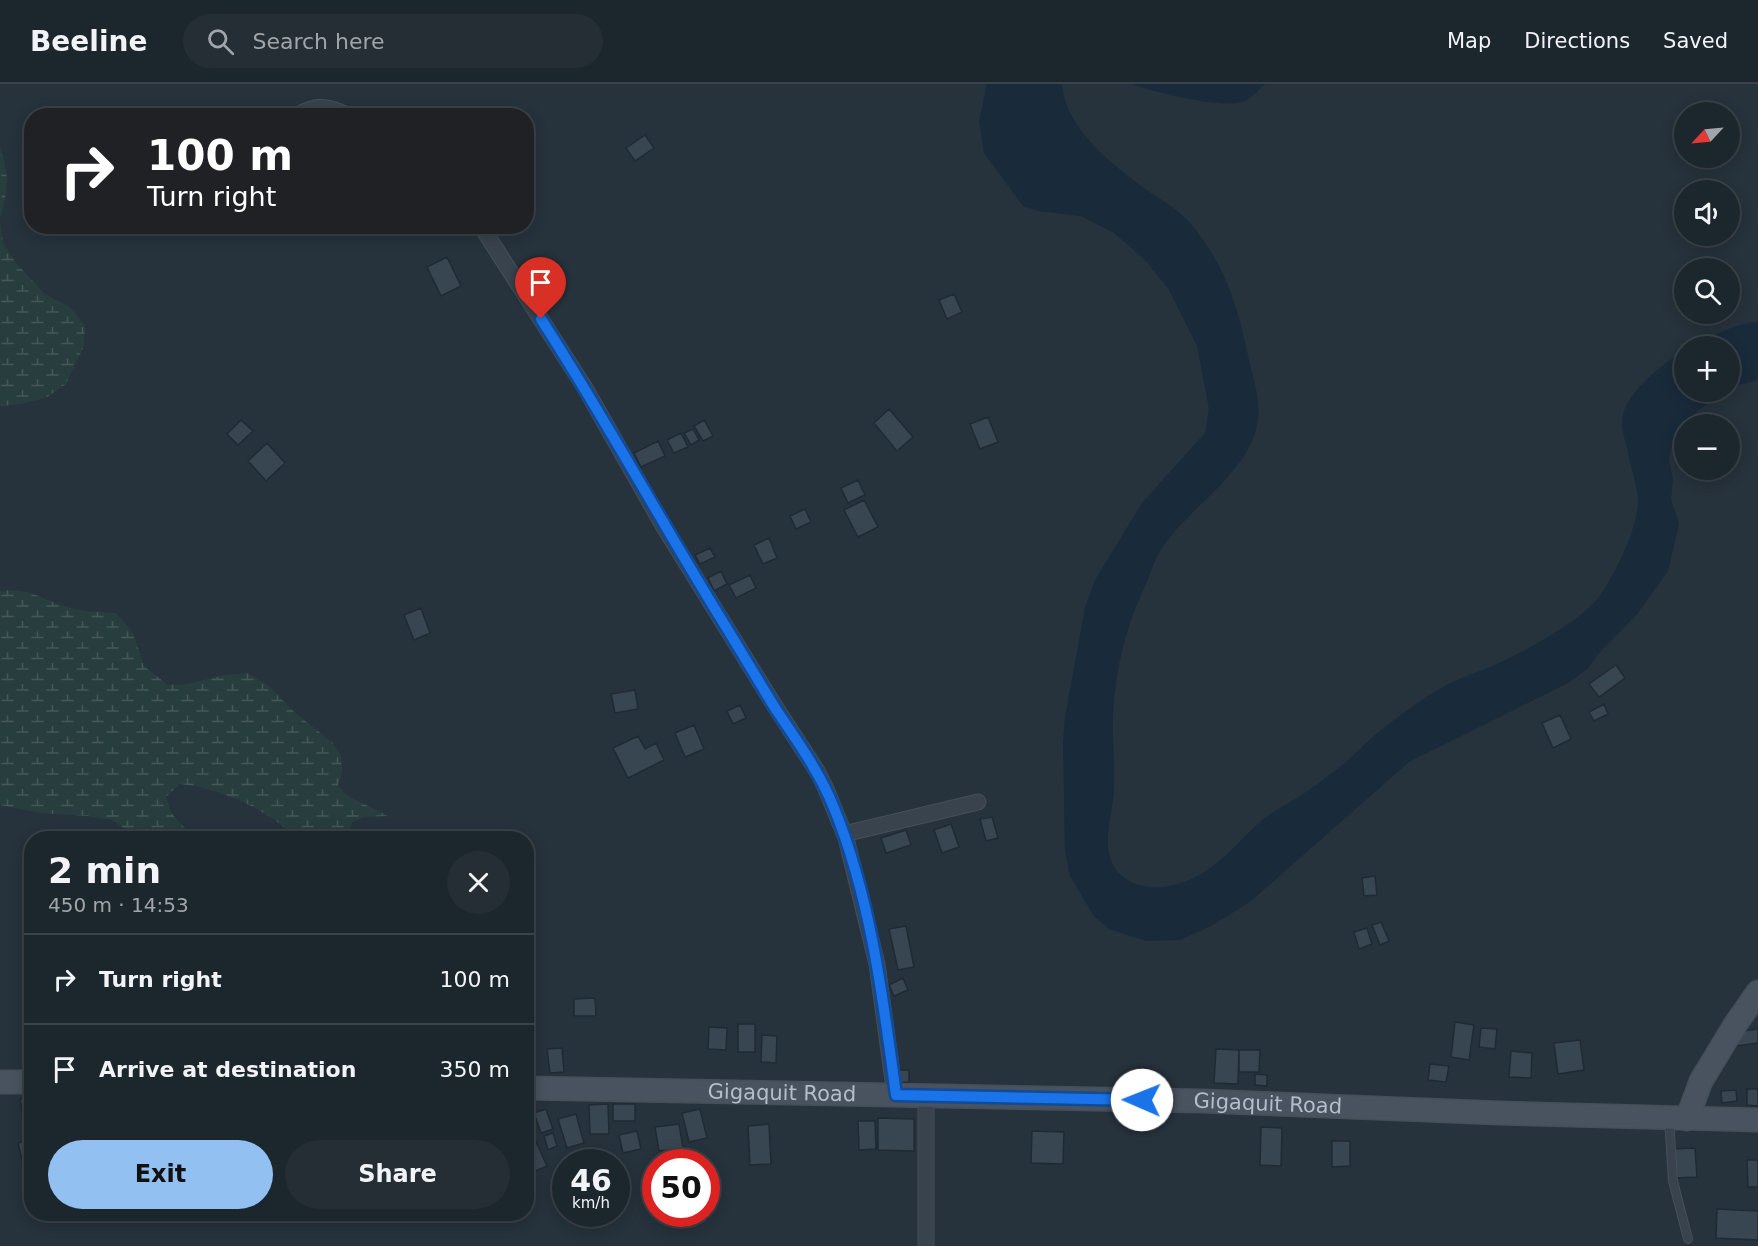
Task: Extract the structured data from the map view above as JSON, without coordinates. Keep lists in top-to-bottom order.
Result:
{
  "streets": {
    "main road": ["Gigaquit Road"]
  },
  "north": "bottom left",
  "page": {
    "header": "Beeline",
    "search": "Search here",
    "nav": ["Map", "Directions", "Saved"],
    "map_buttons": ["+", "−"],
    "turn": ["100 m", "Turn right"],
    "heading": ["2 min", "450 m · 14:53"],
    "list": [
      {
        "name": "Turn right",
        "value": "100 m"
      },
      {
        "name": "Arrive at destination",
        "value": "350 m"
      }
    ],
    "buttons": ["Exit", "Share"],
    "speed": "46 km/h",
    "limit": "50"
  }
}
